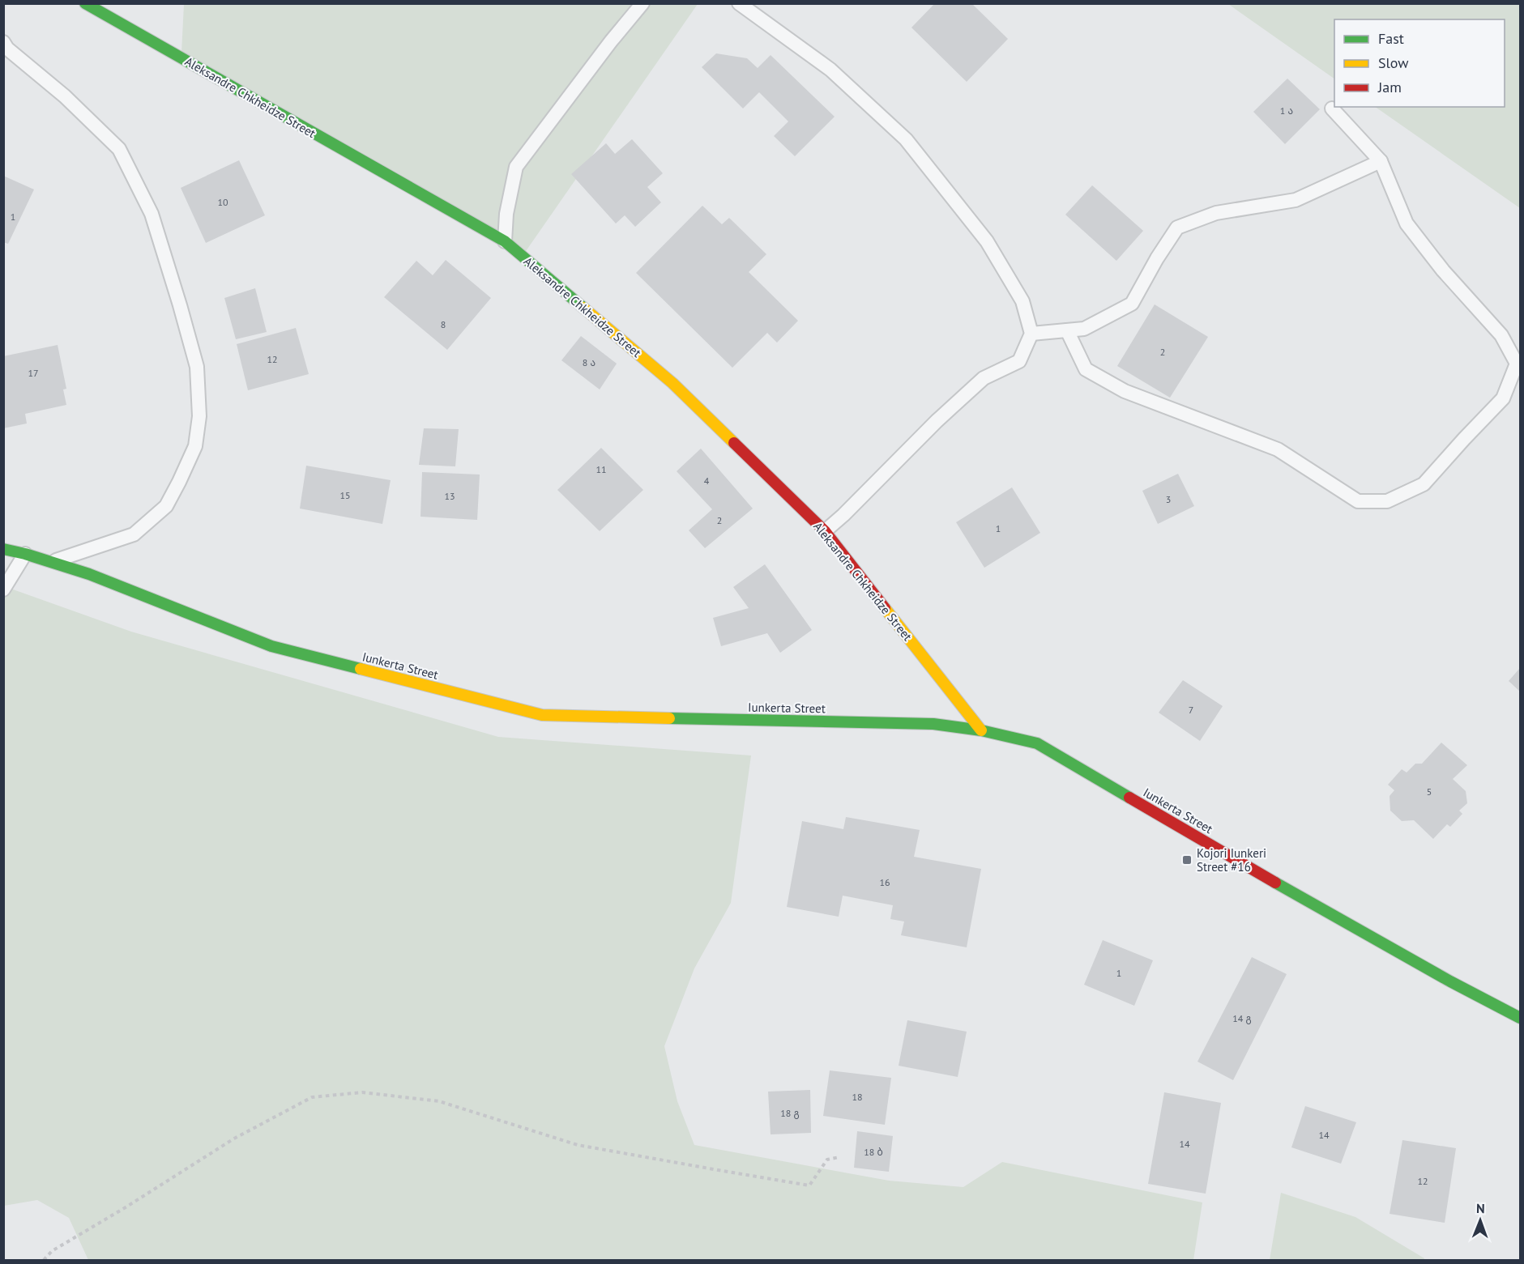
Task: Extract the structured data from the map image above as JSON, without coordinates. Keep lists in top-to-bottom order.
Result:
{
  "streets": {
    "main road": ["Aleksandre Chkheidze Street", "Iunkerta Street"]
  },
  "crossings": [
    ["Aleksandre Chkheidze Street", "Iunkerta Street"]
  ],
  "places": {
    "transit": ["Kojori Iunkeri Street #16"]
  },
  "house_numbers": [
    "1 ა",
    "10",
    "1",
    "8",
    "2",
    "12",
    "8 ა",
    "17",
    "11",
    "4",
    "15",
    "13",
    "3",
    "2",
    "1",
    "7",
    "5",
    "16",
    "1",
    "14 გ",
    "18",
    "18 გ",
    "14",
    "14",
    "18 ბ",
    "12"
  ],
  "legend": ["Fast", "Slow", "Jam"],
  "north": "top"
}
